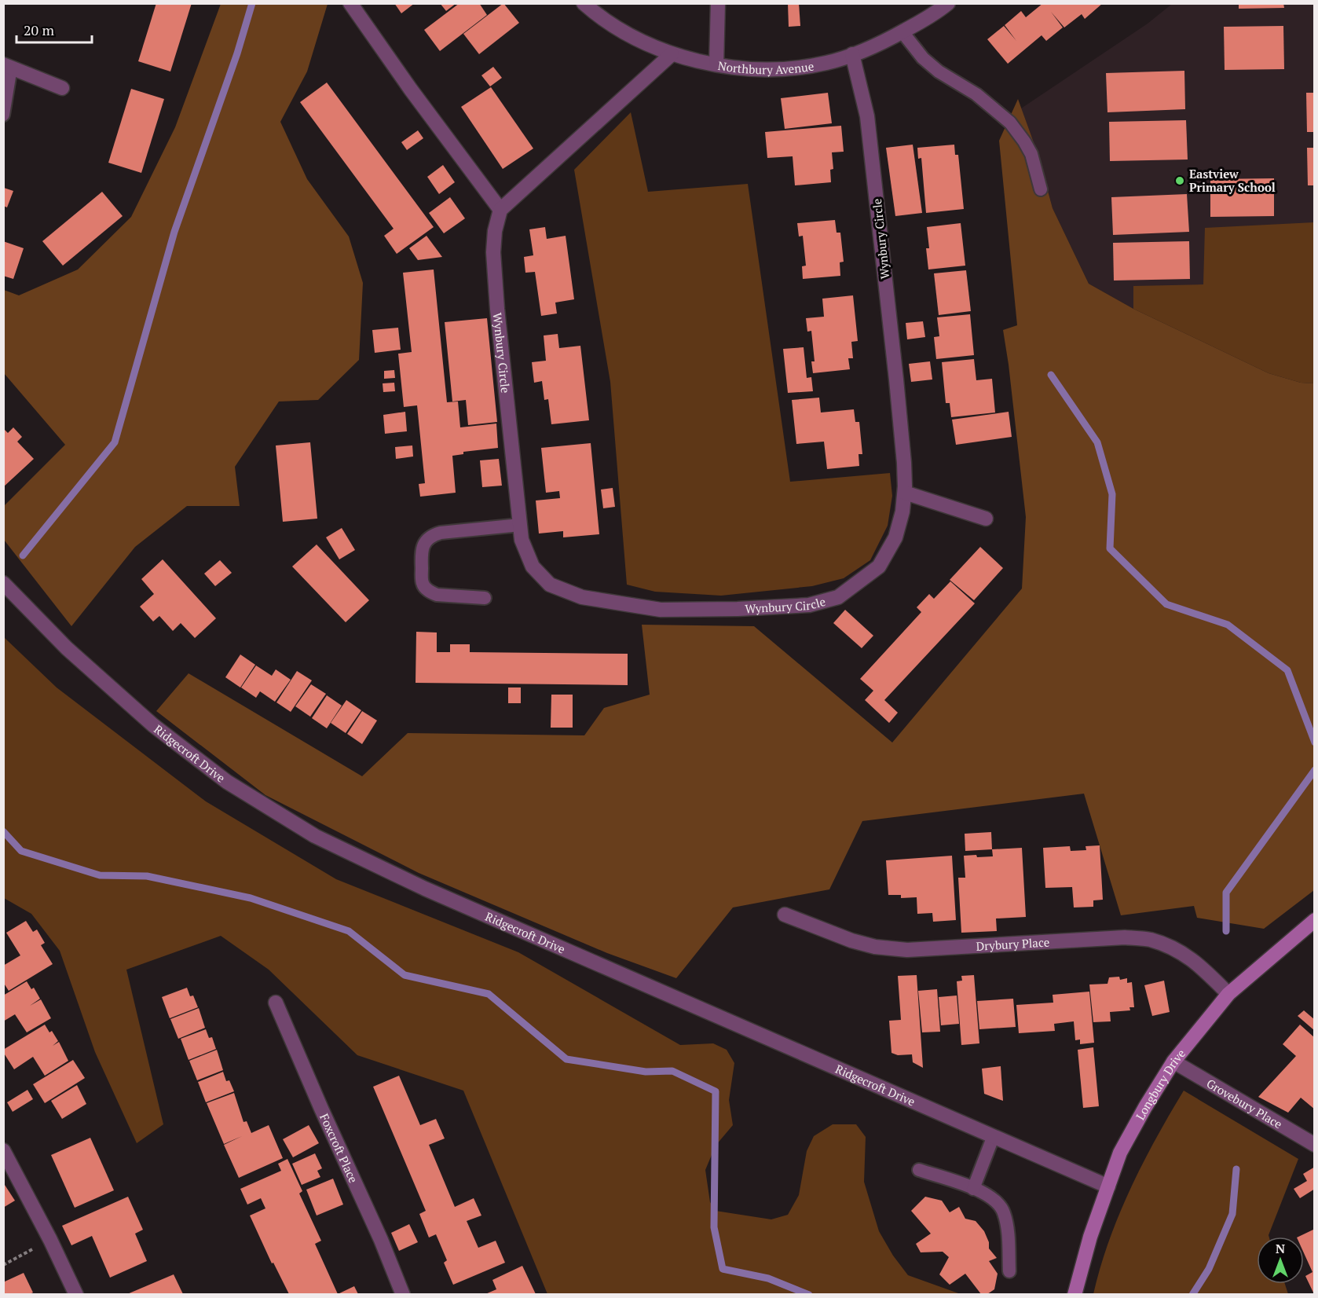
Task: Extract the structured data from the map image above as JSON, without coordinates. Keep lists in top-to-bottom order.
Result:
{
  "streets": {
    "street": [
      "Northbury Avenue",
      "Wynbury Circle",
      "Ridgecroft Drive",
      "Drybury Place",
      "Longbury Drive",
      "Grovebury Place",
      "Foxcroft Place"
    ]
  },
  "crossings": [
    ["Northbury Avenue", "Wynbury Circle"],
    ["Ridgecroft Drive", "Longbury Drive"],
    ["Drybury Place", "Longbury Drive"],
    ["Longbury Drive", "Grovebury Place"]
  ],
  "places": ["Eastview Primary School"],
  "scale_bar": "20 m",
  "north": "top"
}
